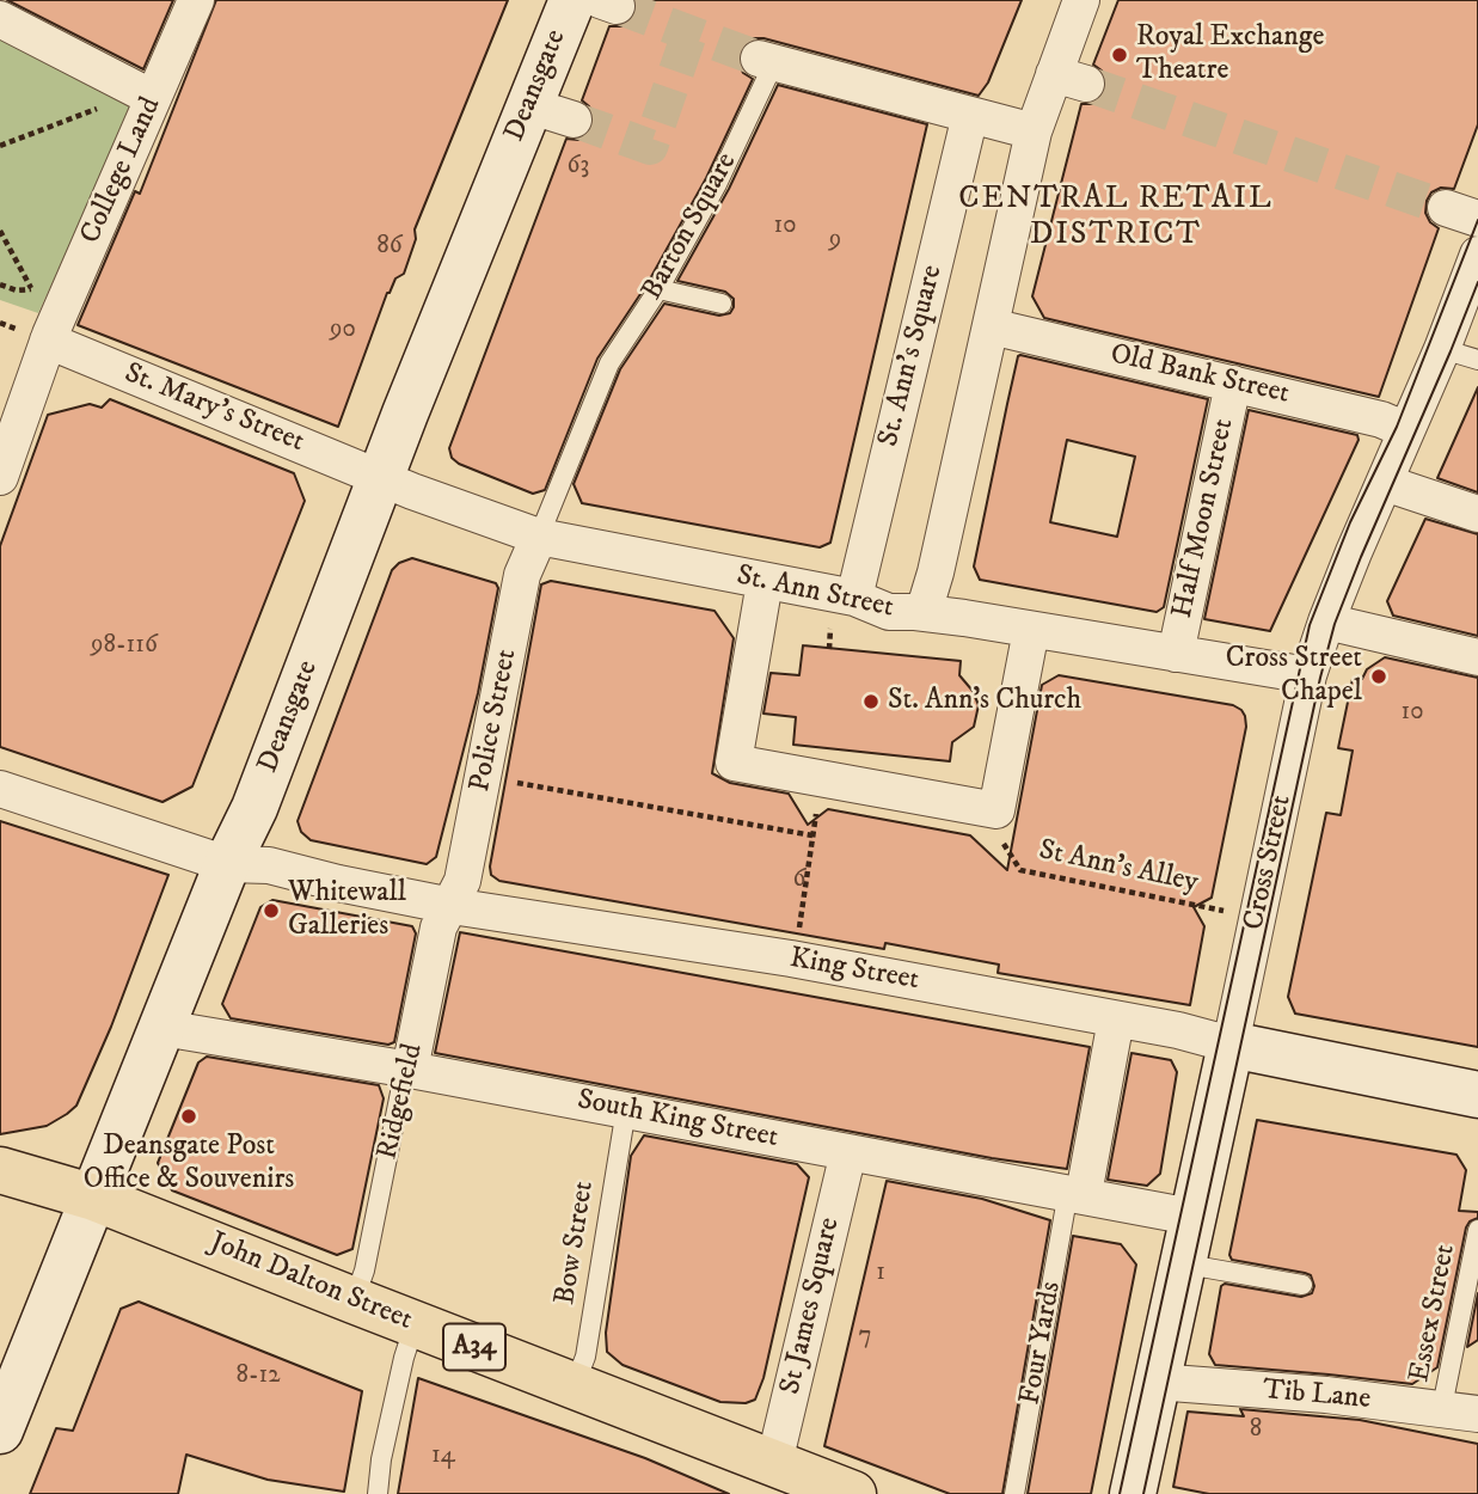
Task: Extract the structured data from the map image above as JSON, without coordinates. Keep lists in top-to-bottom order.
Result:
{
  "streets": {
    "main road": ["John Dalton Street", "A34"],
    "street": [
      "Deansgate",
      "College Land",
      "Barton Square",
      "St. Ann's Square",
      "Old Bank Street",
      "St. Mary's Street",
      "Half Moon Street",
      "St. Ann Street",
      "Police Street",
      "Cross Street",
      "King Street",
      "Ridgefield",
      "South King Street",
      "St James Square",
      "Four Yards",
      "Tib Lane"
    ],
    "lane": ["Bow Street", "Essex Street"],
    "path": ["St Ann's Alley"]
  },
  "crossings": [
    ["Deansgate", "St. Mary's Street"],
    ["Deansgate", "St. Ann Street"],
    ["Deansgate", "King Street"],
    ["Deansgate", "South King Street"],
    ["Deansgate", "John Dalton Street"],
    ["Deansgate", "A34"],
    ["College Land", "St. Mary's Street"],
    ["Barton Square", "St. Ann's Square"],
    ["Barton Square", "St. Ann Street"],
    ["Barton Square", "Police Street"],
    ["St. Ann's Square", "St. Ann Street"],
    ["Old Bank Street", "Half Moon Street"],
    ["Old Bank Street", "Cross Street"],
    ["St. Mary's Street", "St. Ann Street"],
    ["Half Moon Street", "St. Ann Street"],
    ["St. Ann Street", "Police Street"],
    ["St. Ann Street", "Cross Street"],
    ["Police Street", "King Street"],
    ["Police Street", "Ridgefield"],
    ["Cross Street", "King Street"],
    ["Cross Street", "South King Street"],
    ["Cross Street", "Tib Lane"],
    ["King Street", "Ridgefield"],
    ["King Street", "Four Yards"],
    ["Ridgefield", "South King Street"],
    ["Ridgefield", "John Dalton Street"],
    ["South King Street", "Bow Street"],
    ["South King Street", "St James Square"],
    ["South King Street", "Four Yards"],
    ["Bow Street", "John Dalton Street"],
    ["John Dalton Street", "St James Square"],
    ["John Dalton Street", "A34"],
    ["Essex Street", "Tib Lane"]
  ],
  "districts": ["CENTRAL RETAIL DISTRICT"],
  "places": [
    "Royal Exchange Theatre",
    "Cross Street Chapel",
    "St. Ann's Church",
    "Whitewall Galleries",
    "Deansgate Post Office & Souvenirs"
  ],
  "house_numbers": [
    "63",
    "10",
    "9",
    "86",
    "90",
    "98-116",
    "10",
    "6",
    "1",
    "7",
    "8-12",
    "8",
    "14"
  ]
}
